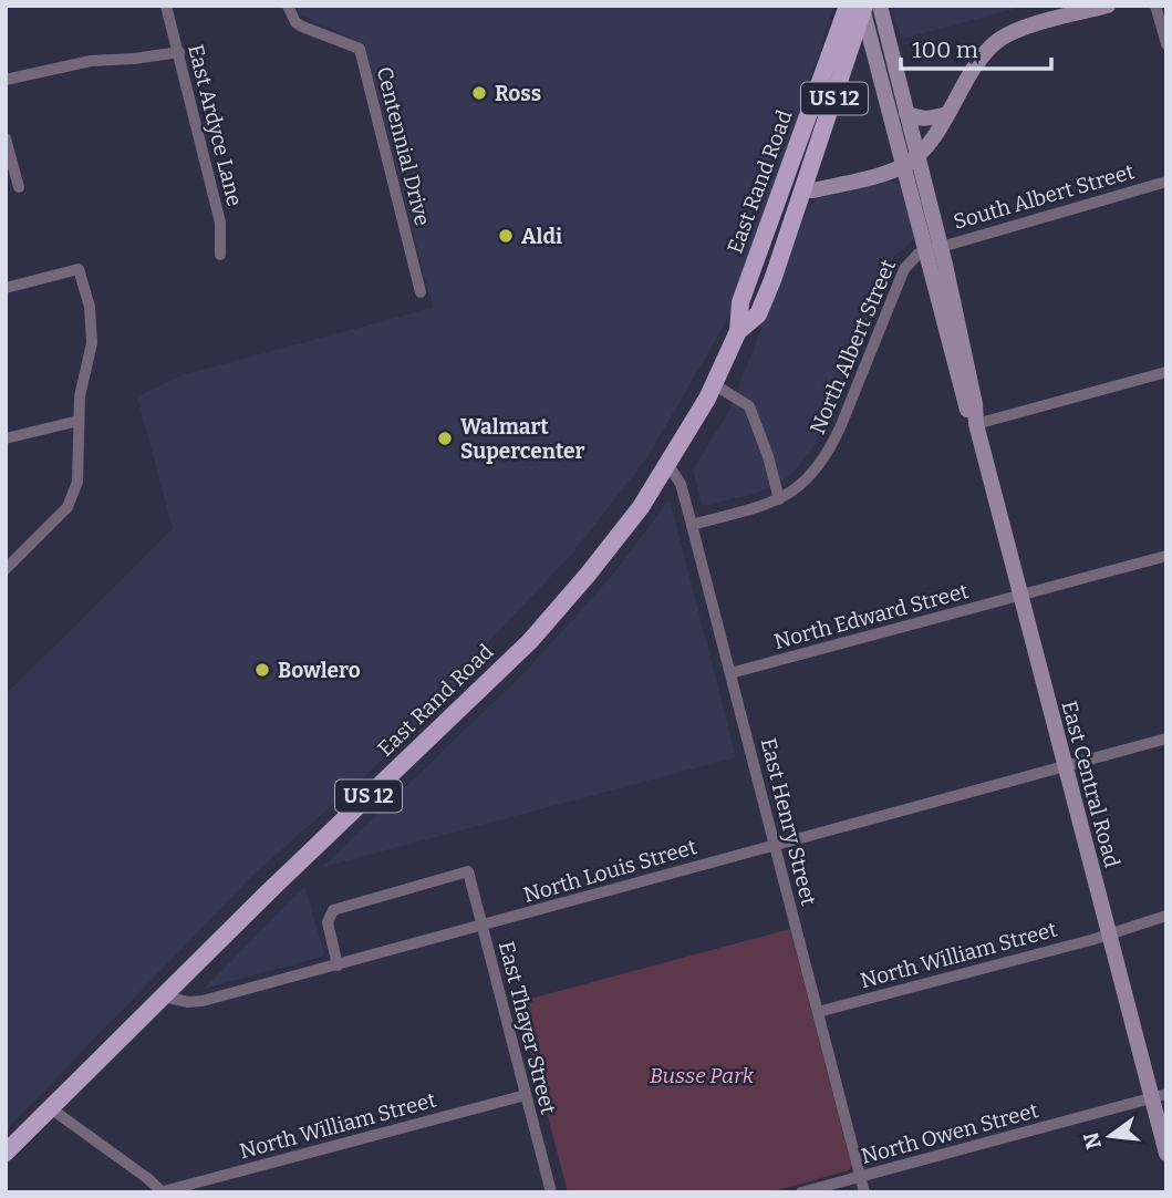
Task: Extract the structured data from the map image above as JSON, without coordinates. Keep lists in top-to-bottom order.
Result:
{
  "streets": {
    "main road": ["US 12", "East Rand Road", "East Central Road"],
    "street": [
      "East Ardyce Lane",
      "Centennial Drive",
      "South Albert Street",
      "North Albert Street",
      "North Edward Street",
      "East Henry Street",
      "North Louis Street",
      "North William Street",
      "East Thayer Street",
      "North Owen Street"
    ]
  },
  "crossings": [
    ["East Rand Road", "East Central Road"],
    ["East Rand Road", "East Henry Street"],
    ["East Rand Road", "North Louis Street"],
    ["South Albert Street", "North Albert Street"],
    ["South Albert Street", "East Central Road"],
    ["North Albert Street", "East Central Road"],
    ["North Albert Street", "East Henry Street"],
    ["North Edward Street", "East Central Road"],
    ["North Edward Street", "East Henry Street"],
    ["East Central Road", "North Louis Street"],
    ["East Central Road", "North William Street"],
    ["East Central Road", "North Owen Street"],
    ["East Henry Street", "North Louis Street"],
    ["East Henry Street", "North William Street"],
    ["East Henry Street", "North Owen Street"],
    ["North Louis Street", "East Thayer Street"],
    ["North William Street", "East Thayer Street"]
  ],
  "parks": ["Busse Park"],
  "places": [
    "Ross",
    "Aldi",
    "Walmart Supercenter",
    "Bowlero"
  ],
  "scale_bar": "100 m",
  "north": "left"
}
